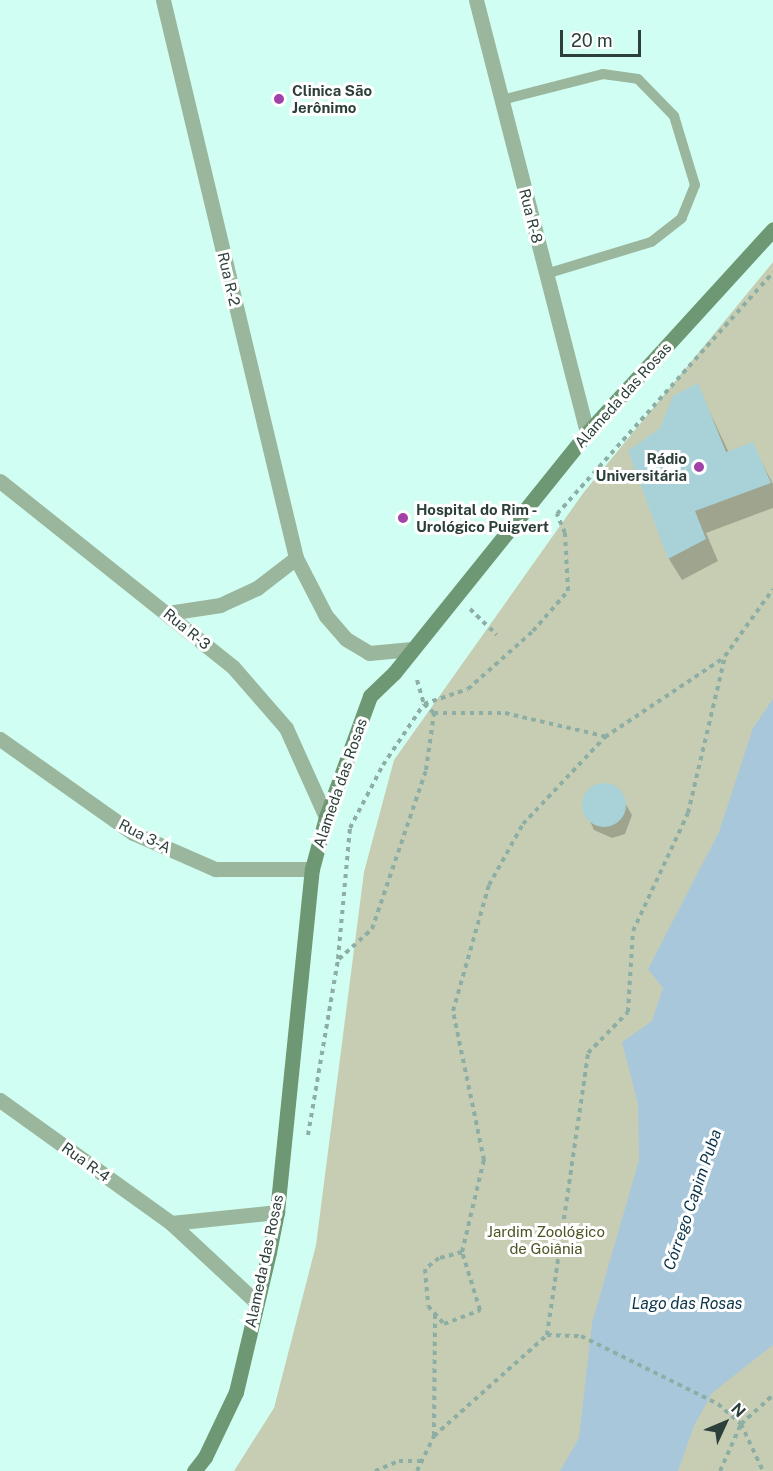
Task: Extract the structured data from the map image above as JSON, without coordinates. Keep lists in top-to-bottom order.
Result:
{
  "streets": {
    "main road": ["Alameda das Rosas"],
    "street": [
      "Rua R-8",
      "Rua R-2",
      "Rua R-3",
      "Rua 3-A",
      "Rua R-4"
    ]
  },
  "crossings": [
    ["Rua R-8", "Alameda das Rosas"],
    ["Rua R-2", "Alameda das Rosas"],
    ["Alameda das Rosas", "Rua R-3"],
    ["Alameda das Rosas", "Rua 3-A"],
    ["Alameda das Rosas", "Rua R-4"]
  ],
  "water": ["Córrego Capim Puba", "Lago das Rosas"],
  "parks": ["Jardim Zoológico de Goiânia"],
  "places": ["Clinica São Jerônimo", "Rádio Universitária", "Hospital do Rim - Urológico Puigvert"],
  "scale_bar": "20 m",
  "north": "top right"
}
